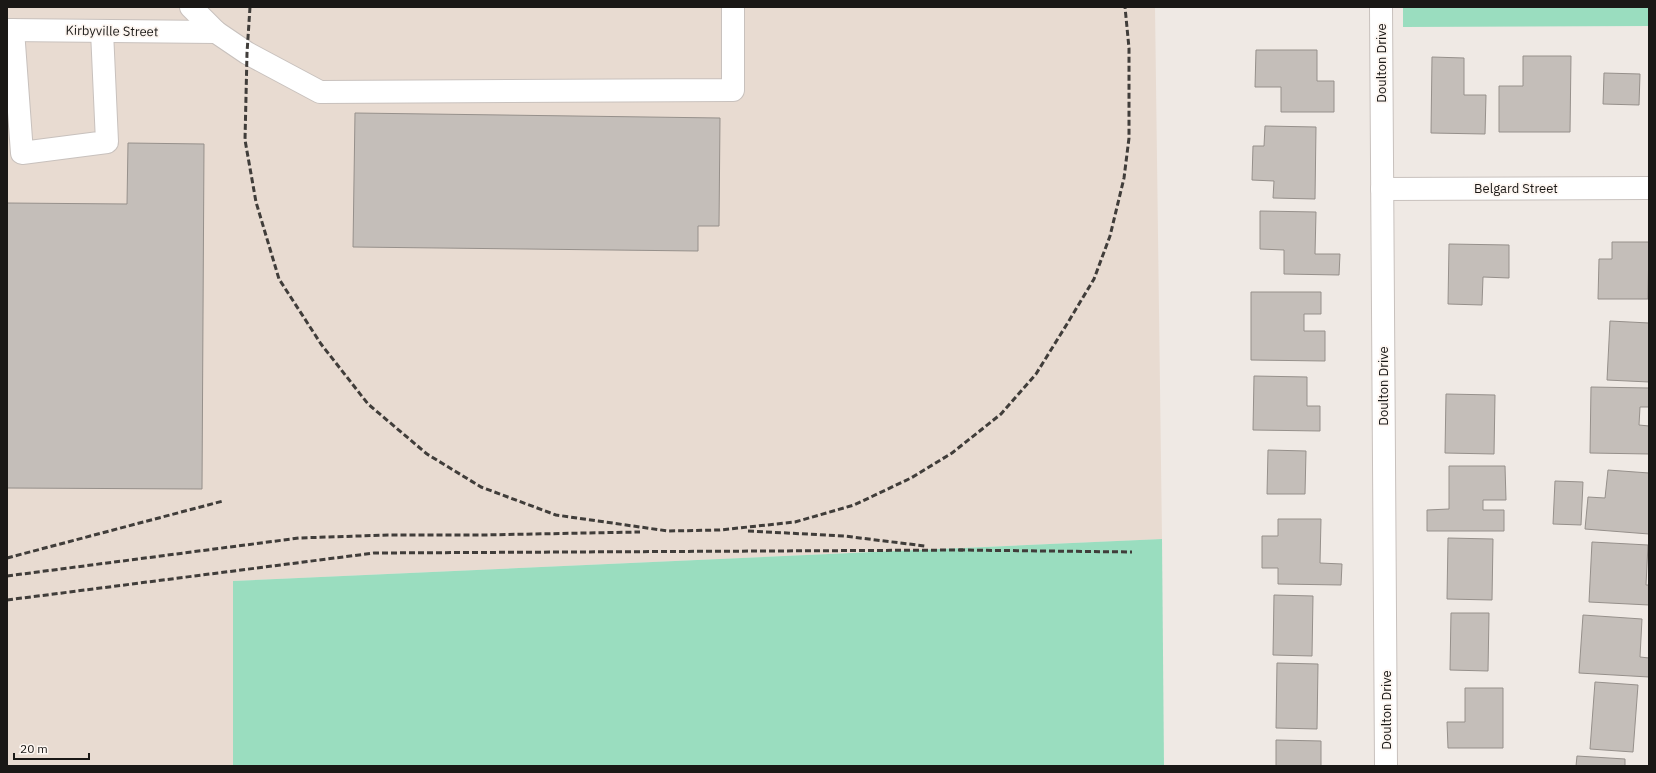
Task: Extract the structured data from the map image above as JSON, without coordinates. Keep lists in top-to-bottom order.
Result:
{
  "streets": {
    "street": ["Kirbyville Street", "Doulton Drive", "Belgard Street"]
  },
  "crossings": [
    ["Doulton Drive", "Belgard Street"]
  ],
  "scale_bar": "20 m"
}
